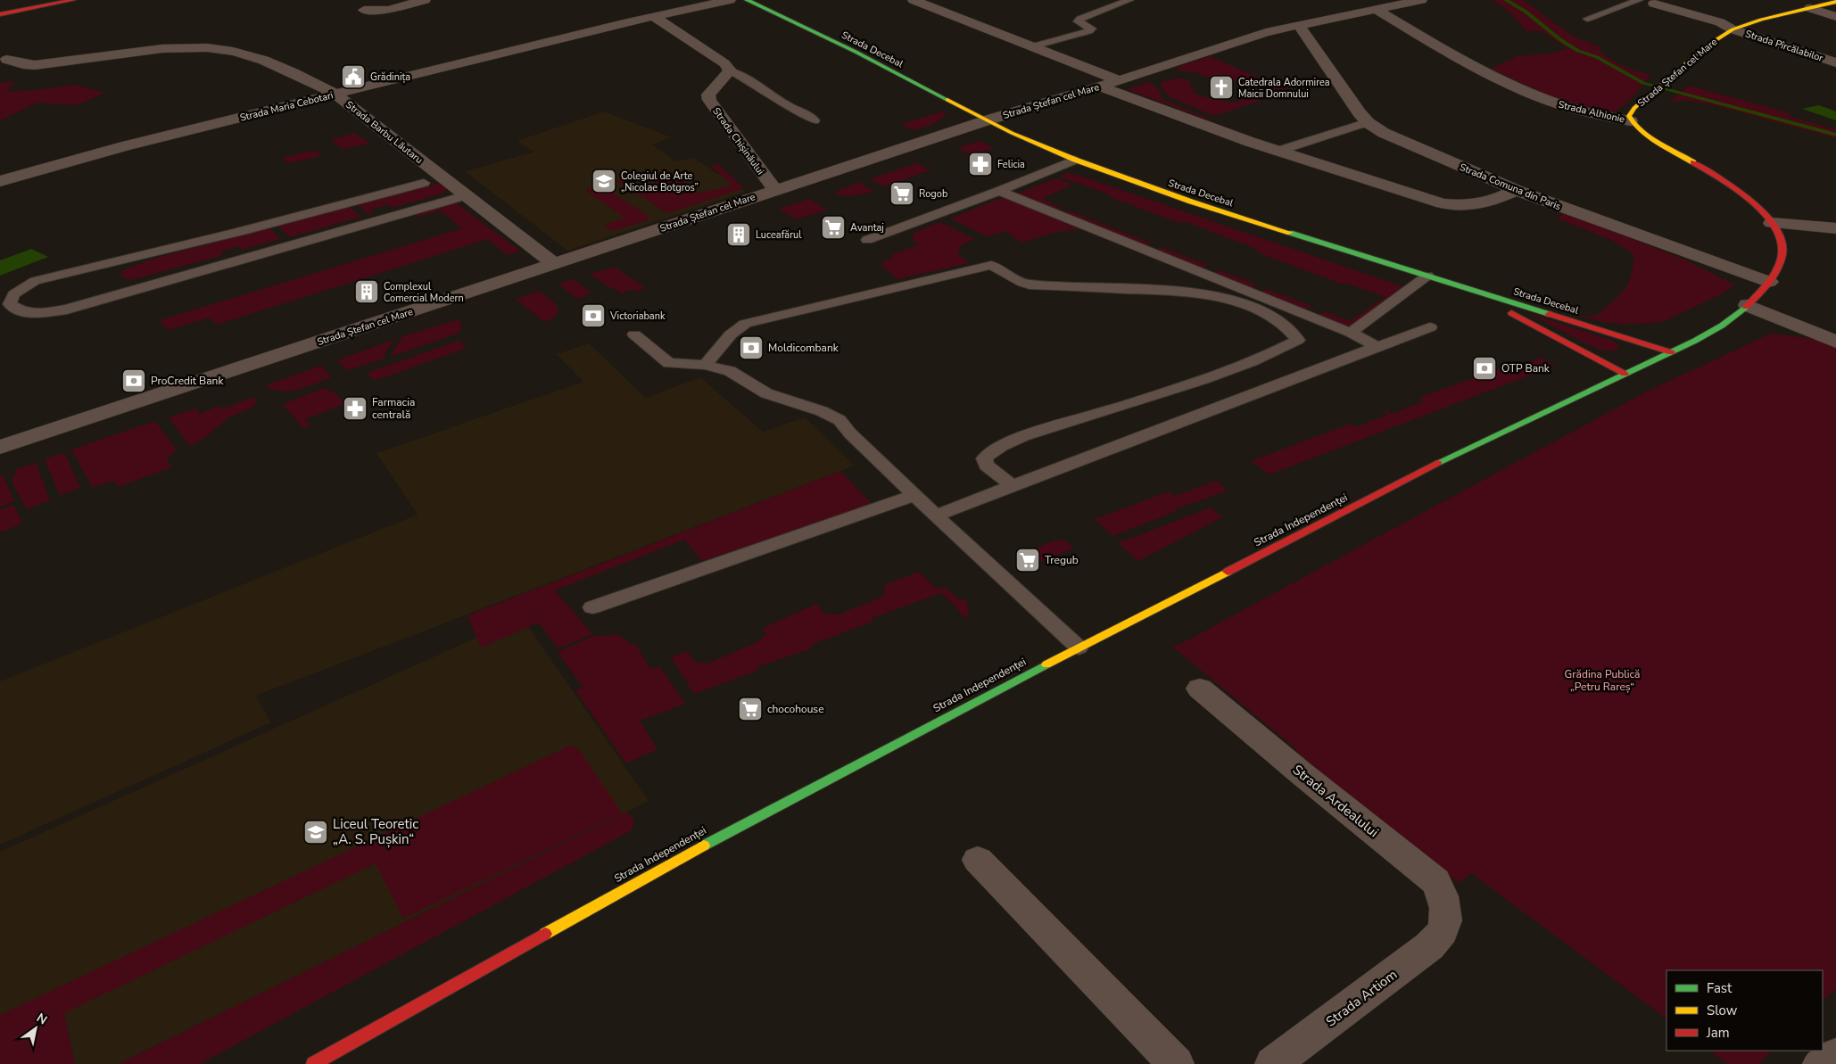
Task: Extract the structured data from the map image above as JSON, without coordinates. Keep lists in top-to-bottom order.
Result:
{
  "streets": {
    "main road": [
      "Strada Decebal",
      "Strada Ștefan cel Mare",
      "Strada Alhionie",
      "Strada Independenței"
    ],
    "street": [
      "Strada Pîrcălabilor",
      "Strada Maria Cebotari",
      "Strada Barbu Lăutaru",
      "Strada Chișinăului",
      "Strada Comuna din Paris",
      "Strada Ardealului",
      "Strada Artiom"
    ]
  },
  "crossings": [
    ["Strada Pîrcălabilor", "Strada Ștefan cel Mare"],
    ["Strada Decebal", "Strada Ștefan cel Mare"],
    ["Strada Decebal", "Strada Alhionie"],
    ["Strada Decebal", "Strada Independenței"],
    ["Strada Ștefan cel Mare", "Strada Alhionie"],
    ["Strada Ștefan cel Mare", "Strada Barbu Lăutaru"],
    ["Strada Ștefan cel Mare", "Strada Chișinăului"],
    ["Strada Ștefan cel Mare", "Strada Comuna din Paris"],
    ["Strada Maria Cebotari", "Strada Barbu Lăutaru"],
    ["Strada Alhionie", "Strada Comuna din Paris"],
    ["Strada Alhionie", "Strada Independenței"],
    ["Strada Ardealului", "Strada Artiom"]
  ],
  "parks": ["Grădina Publică „Petru Rareș“"],
  "places": {
    "public building": ["Grădinița"],
    "church": ["Catedrala Adormirea Maicii Domnului"],
    "pharmacy": ["Felicia", "Farmacia centrală"],
    "school or university": ["Colegiul de Arte „Nicolae Botgros”", "Liceul Teoretic „A. S. Pușkin“"],
    "supermarket": [
      "Rogob",
      "Аvantaj",
      "Tregub",
      "chocohouse"
    ],
    "building": ["Luceafărul", "Complexul Comercial Modern"],
    "bank": [
      "Victoriabank",
      "Moldicombank",
      "OTP Bank",
      "ProCredit Bank"
    ]
  },
  "legend": ["Fast", "Slow", "Jam"],
  "north": "top right"
}
